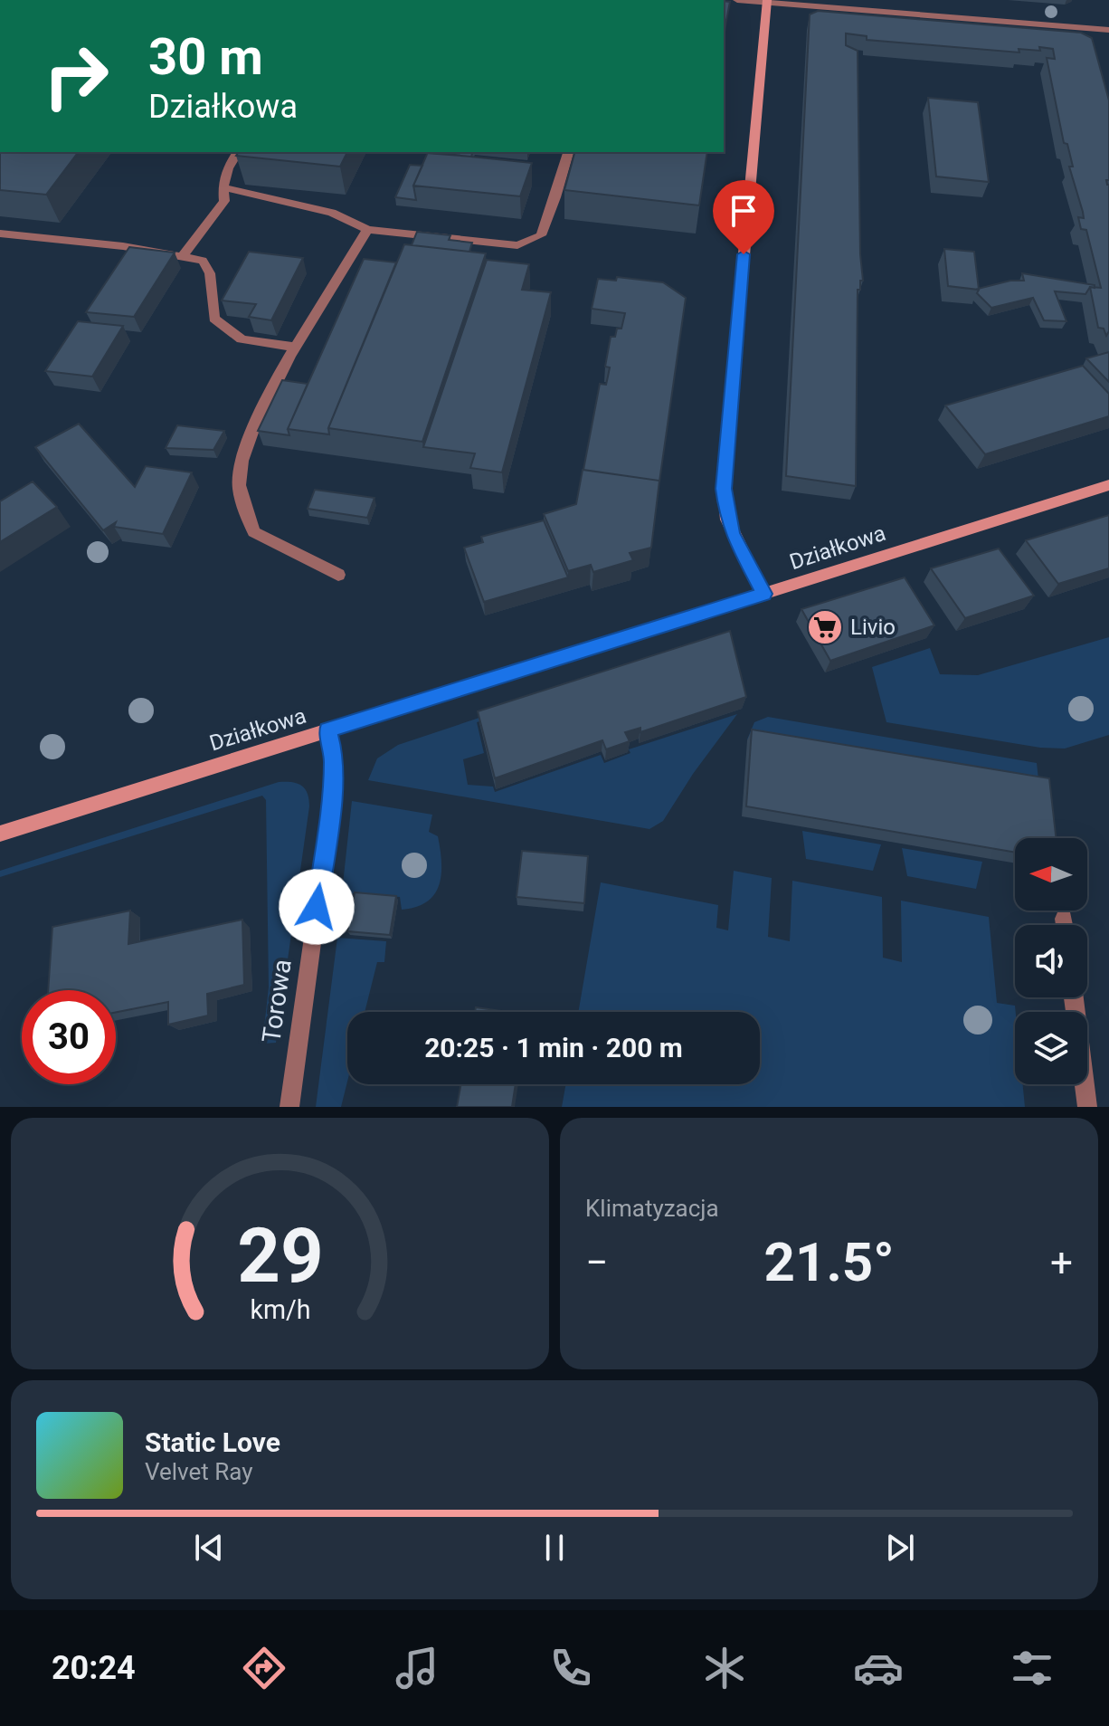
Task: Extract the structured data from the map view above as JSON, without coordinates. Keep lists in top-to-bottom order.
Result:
{
  "streets": {
    "street": ["Działkowa", "Torowa"]
  },
  "crossings": [
    ["Działkowa", "Torowa"]
  ],
  "places": {
    "supermarket": ["Livio"]
  },
  "north": "left",
  "page": {
    "turn": ["30 m", "Działkowa"],
    "limit": "30",
    "trip": "20:25 · 1 min · 200 m",
    "tile": "Klimatyzacja",
    "heat": ["−", "21.5°", "+"],
    "song": ["Static Love", "Velvet Ray"],
    "tabs": "20:24",
    "gauge": ["29", "km/h"]
  }
}
